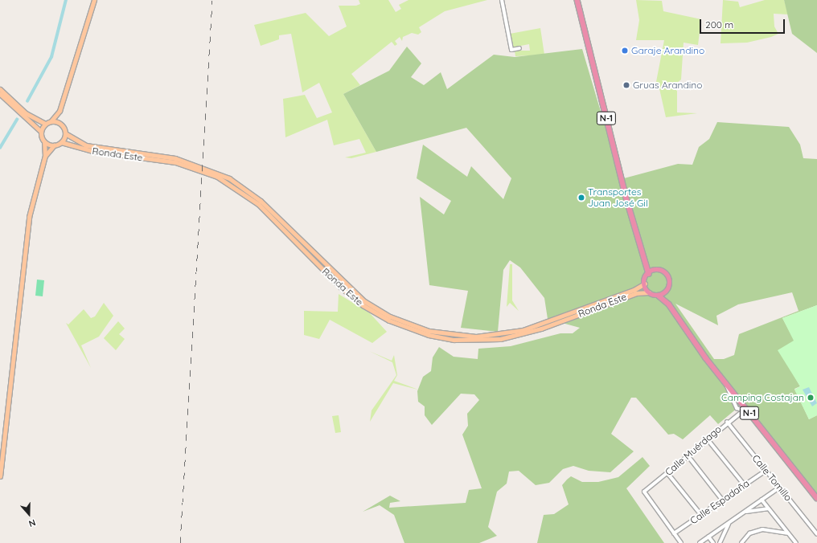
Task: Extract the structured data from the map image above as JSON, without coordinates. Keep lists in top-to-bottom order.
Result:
{
  "streets": {
    "highway": ["N-1"],
    "main road": ["Ronda Este"],
    "street": ["Calle Muérdago", "Calle Tomillo", "Calle Espadaña"]
  },
  "crossings": [
    ["N-1", "Ronda Este"],
    ["N-1", "Calle Muérdago"],
    ["Calle Muérdago", "Calle Tomillo"],
    ["Calle Muérdago", "Calle Espadaña"],
    ["Calle Tomillo", "Calle Espadaña"]
  ],
  "places": [
    "Garaje Arandino",
    "Gruas Arandino",
    "Transportes Juan José Gil",
    "Camping Costajan"
  ],
  "scale_bar": "200 m",
  "north": "bottom"
}
